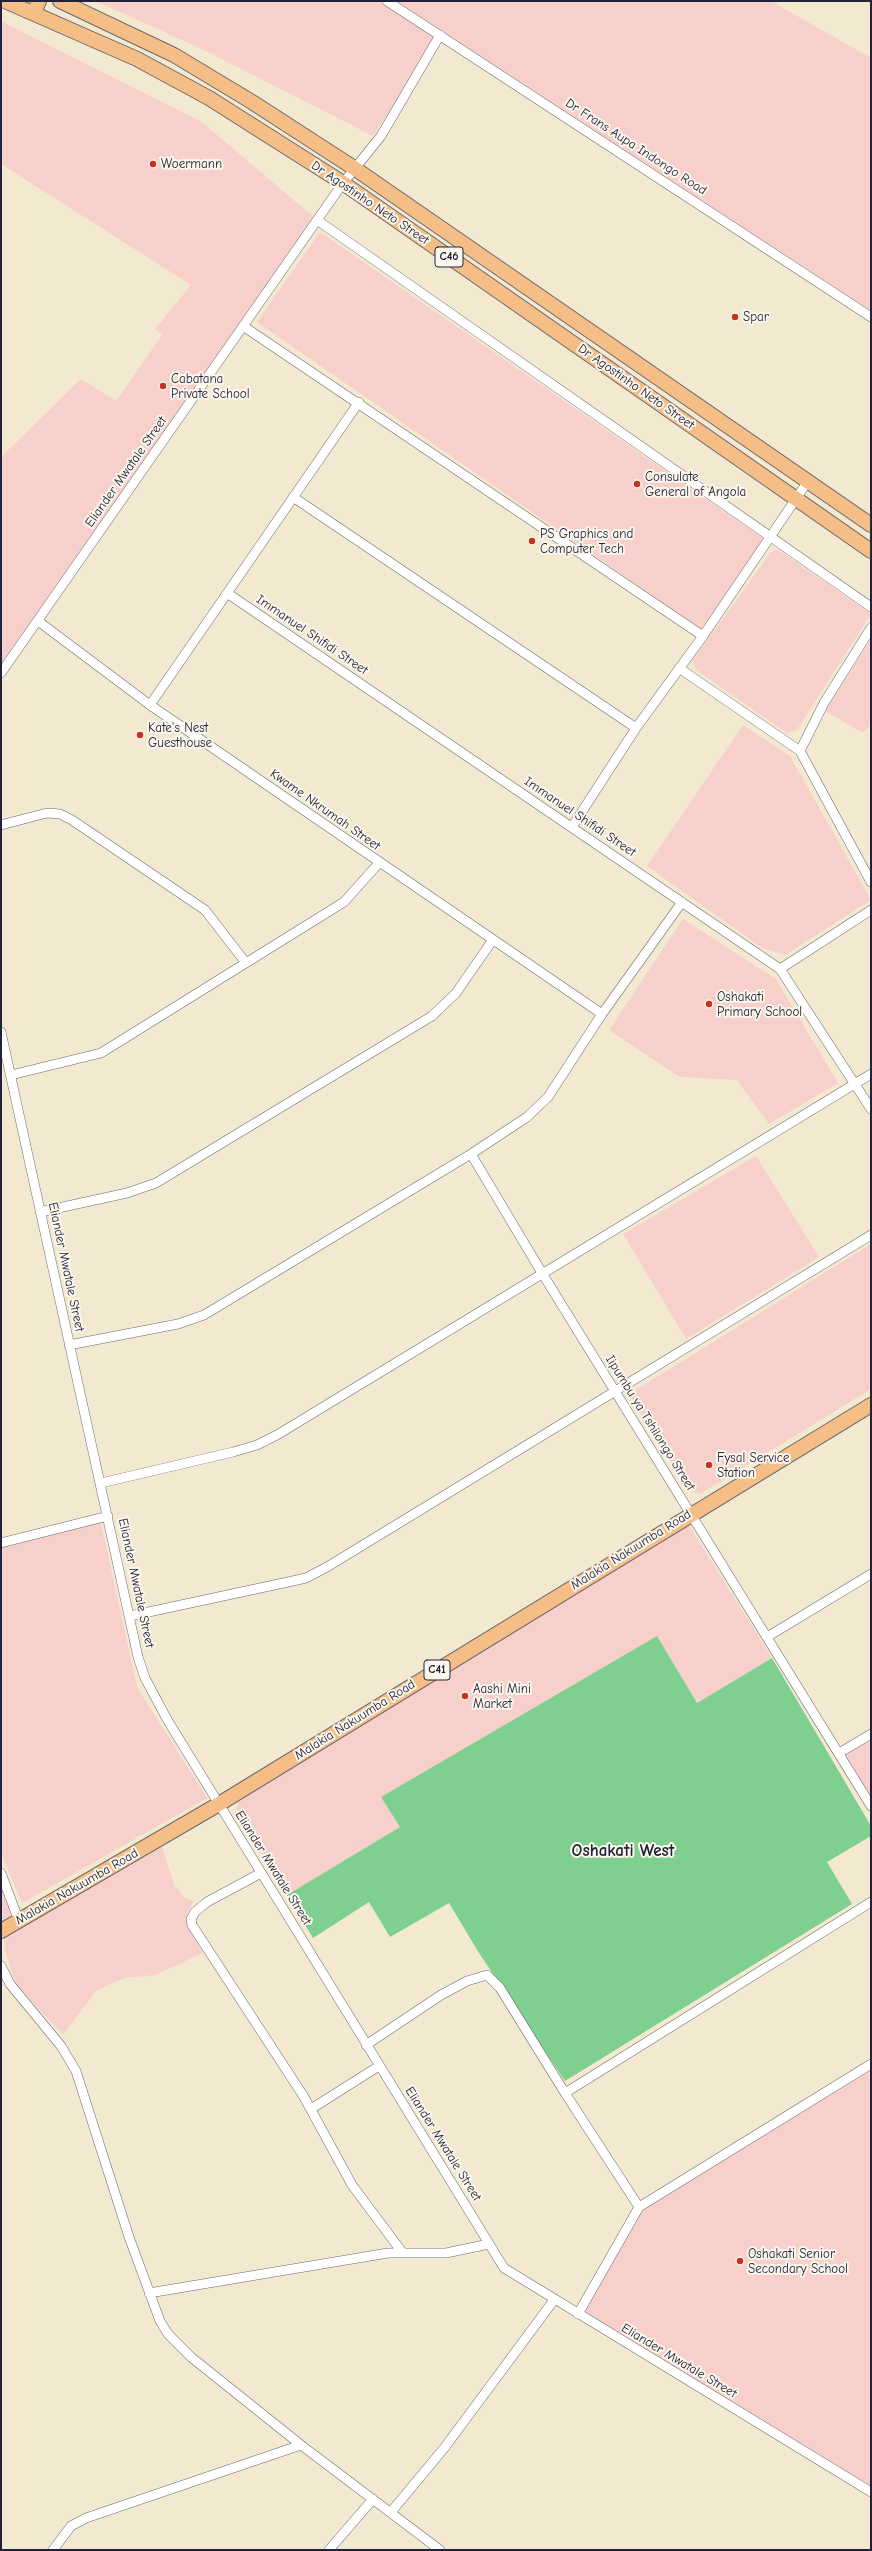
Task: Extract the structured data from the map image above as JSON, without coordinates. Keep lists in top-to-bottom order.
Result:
{
  "streets": {
    "main road": [
      "Dr Agostinho Neto Street",
      "C46",
      "Malakia Nakuumba Road",
      "C41"
    ],
    "street": [
      "Dr Frans Aupa Indongo Road",
      "Eliander Mwatale Street",
      "Immanuel Shifidi Street",
      "Kwame Nkrumah Street",
      "Iipumbu ya Tshilongo Street"
    ]
  },
  "crossings": [
    ["Dr Frans Aupa Indongo Road", "Eliander Mwatale Street"],
    ["Dr Agostinho Neto Street", "Eliander Mwatale Street"],
    ["Eliander Mwatale Street", "Kwame Nkrumah Street"],
    ["Eliander Mwatale Street", "Malakia Nakuumba Road"],
    ["Iipumbu ya Tshilongo Street", "Malakia Nakuumba Road"]
  ],
  "districts": ["Oshakati West"],
  "places": [
    "Woermann",
    "Spar",
    "Cabatana Private School",
    "Consulate General of Angola",
    "PS Graphics and Computer Tech",
    "Kate's Nest Guesthouse",
    "Oshakati Primary School",
    "Fysal Service Station",
    "Aashi Mini Market",
    "Oshakati Senior Secondary School"
  ]
}
